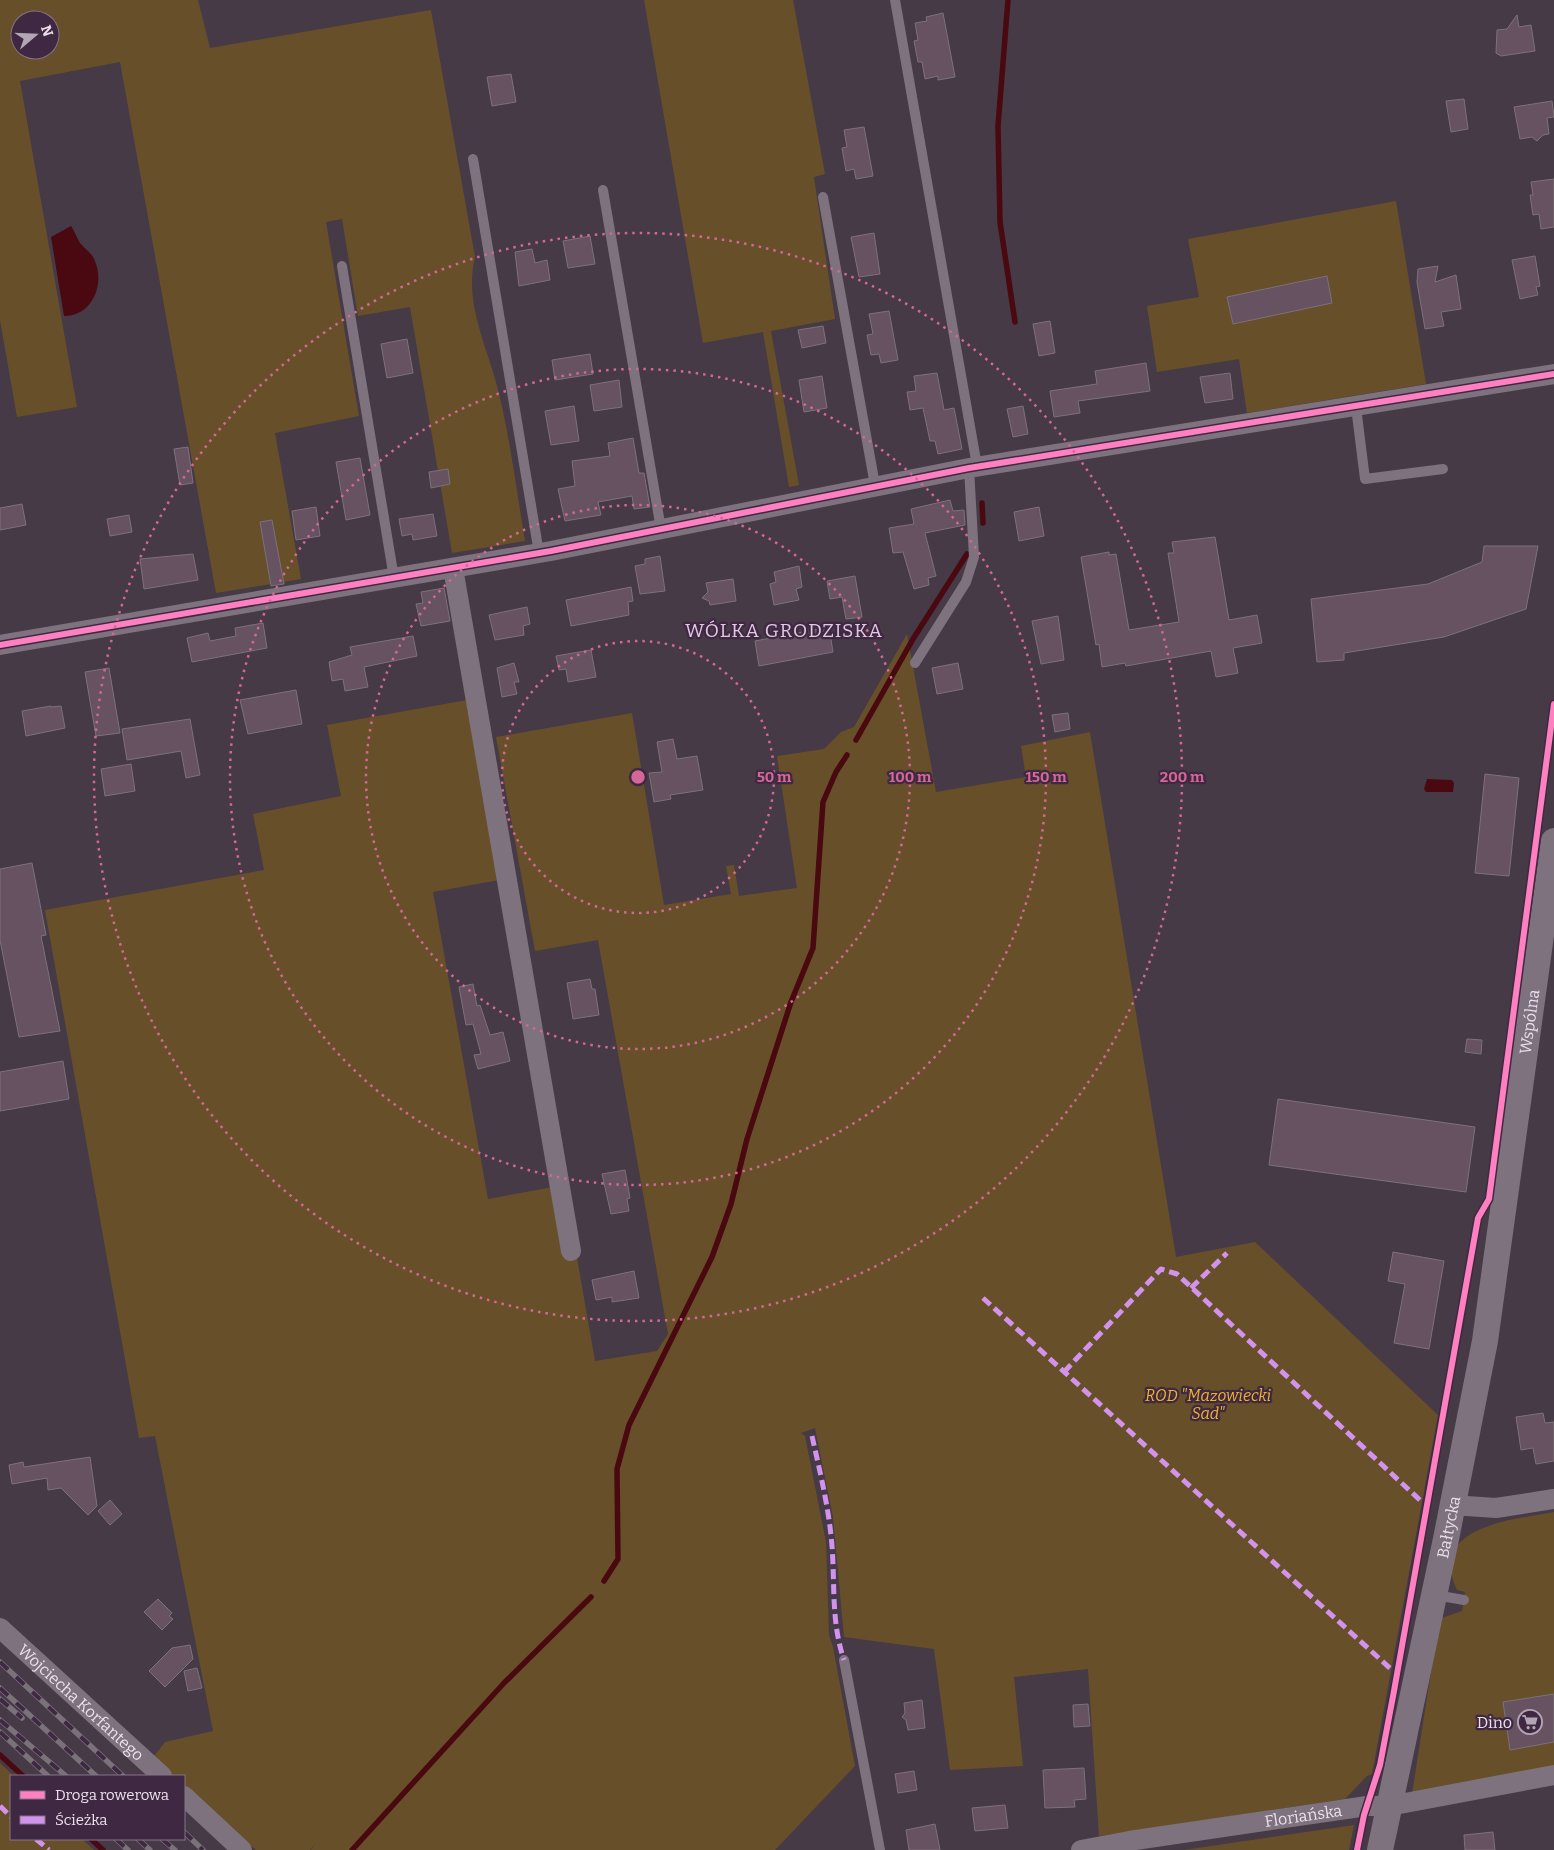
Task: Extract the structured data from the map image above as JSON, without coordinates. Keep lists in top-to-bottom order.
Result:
{
  "streets": {
    "street": [
      "Wspólna",
      "Bałtycka",
      "Wojciecha Korfantego",
      "Floriańska"
    ]
  },
  "crossings": [
    ["Wspólna", "Bałtycka"],
    ["Bałtycka", "Floriańska"]
  ],
  "districts": ["WÓLKA GRODZISKA"],
  "parks": ["ROD \"Mazowiecki Sad\""],
  "places": {
    "supermarket": ["Dino"]
  },
  "legend": ["Droga rowerowa", "Ścieżka"],
  "north": "right",
  "rings": [
    "50 m",
    "100 m",
    "150 m",
    "200 m"
  ]
}
